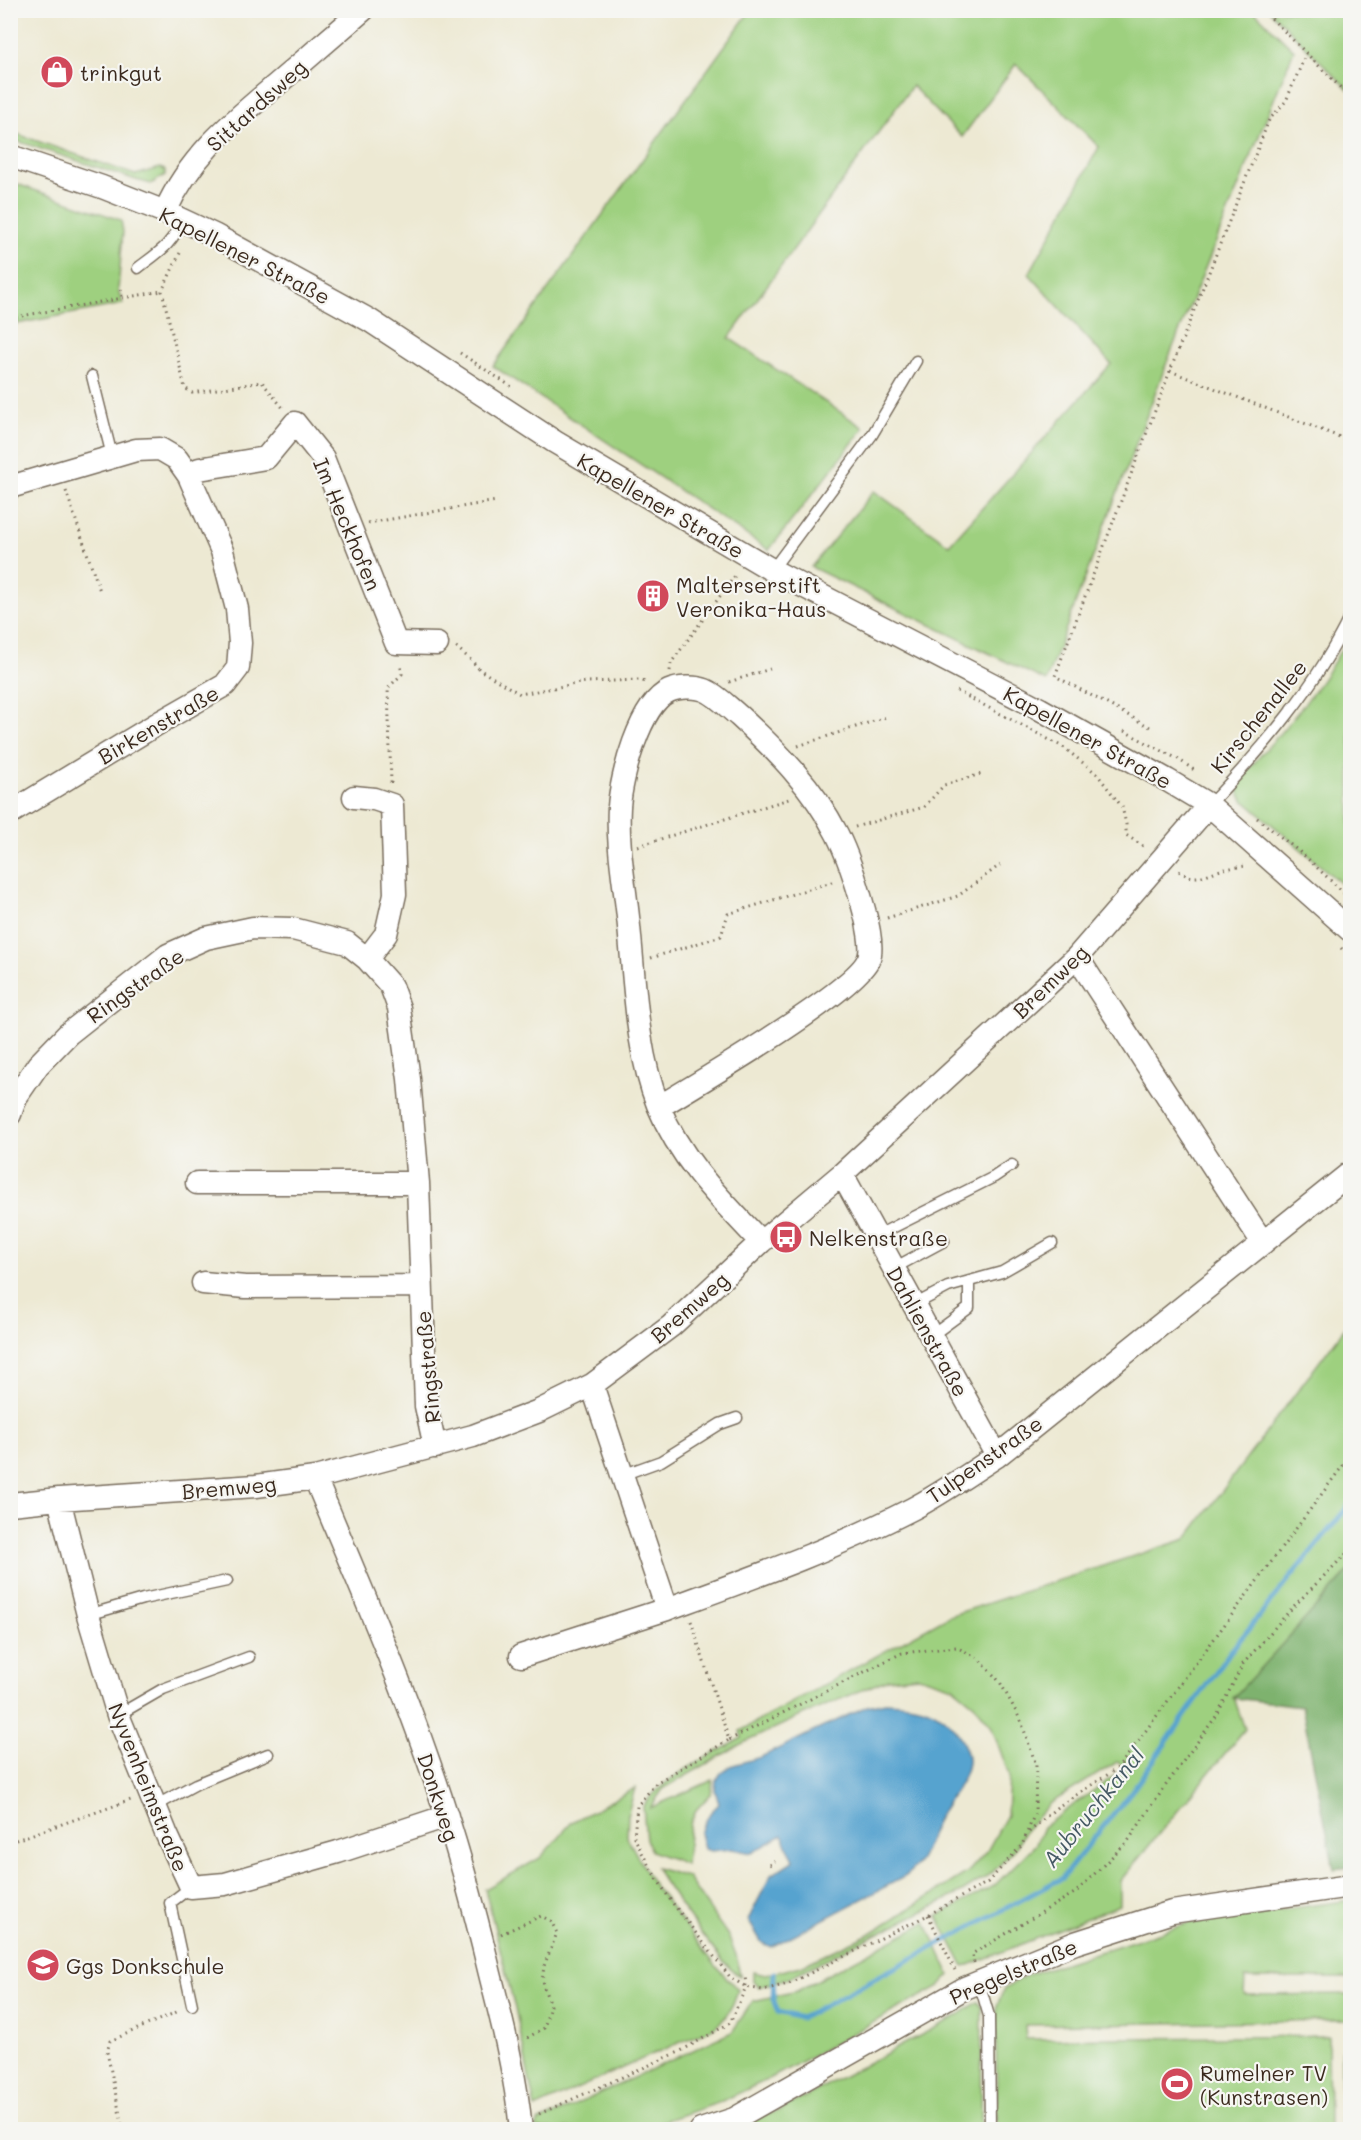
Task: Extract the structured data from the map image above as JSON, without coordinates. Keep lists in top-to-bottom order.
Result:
{
  "streets": {
    "street": [
      "Sittardsweg",
      "Kapellener Straße",
      "Im Heckhofen",
      "Birkenstraße",
      "Bremweg",
      "Ringstraße",
      "Dahlienstraße",
      "Tulpenstraße",
      "Nyvenheimstraße",
      "Donkweg",
      "Pregelstraße"
    ],
    "lane": ["Kirschenallee"]
  },
  "crossings": [
    ["Sittardsweg", "Kapellener Straße"],
    ["Kapellener Straße", "Kirschenallee"],
    ["Kapellener Straße", "Bremweg"],
    ["Kirschenallee", "Bremweg"],
    ["Bremweg", "Ringstraße"],
    ["Bremweg", "Dahlienstraße"],
    ["Bremweg", "Nyvenheimstraße"],
    ["Bremweg", "Donkweg"],
    ["Dahlienstraße", "Tulpenstraße"],
    ["Nyvenheimstraße", "Donkweg"]
  ],
  "water": ["Aubruchkanal"],
  "places": {
    "shop": ["trinkgut"],
    "building": ["Malterserstift Veronika-Haus"],
    "bus stop": ["Nelkenstraße"],
    "school or university": ["Ggs Donkschule"],
    "sports": ["Rumelner TV (Kunstrasen)"]
  }
}
